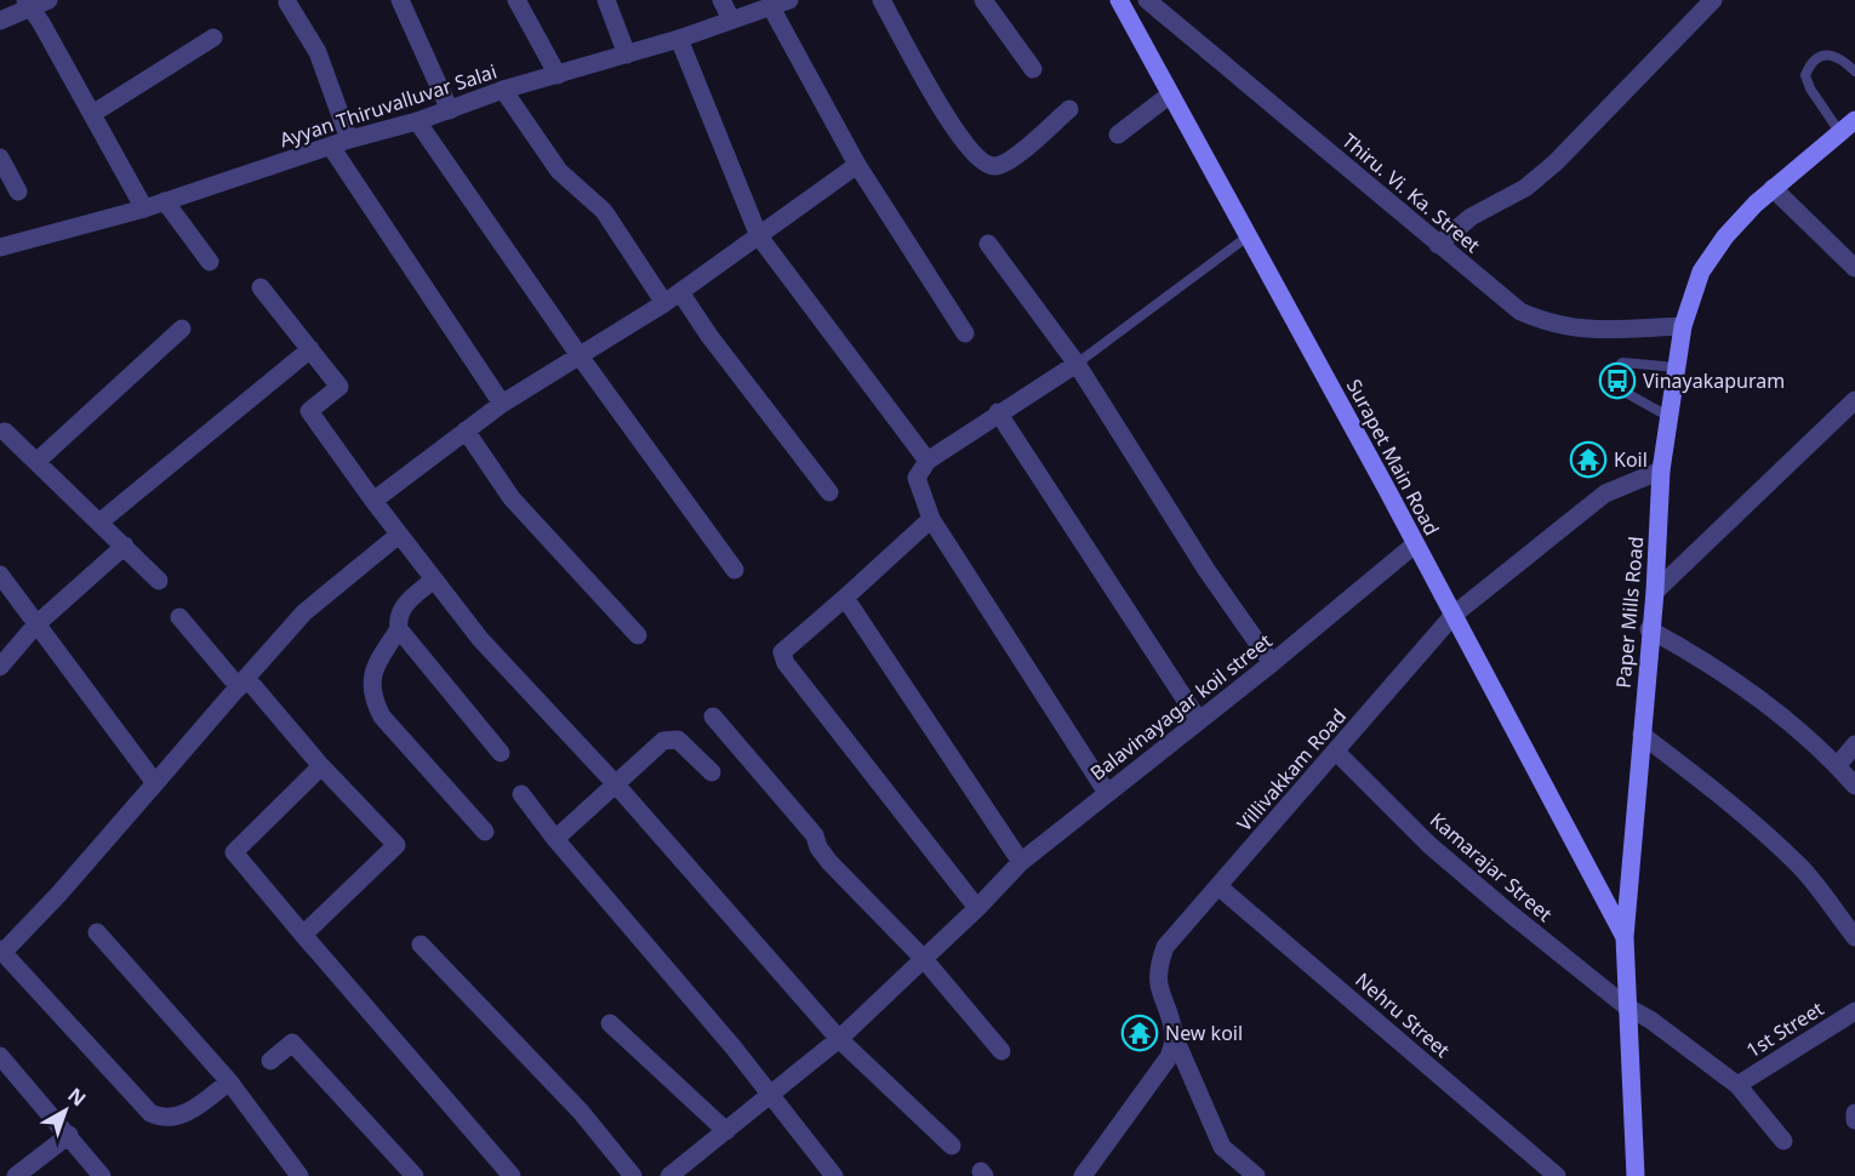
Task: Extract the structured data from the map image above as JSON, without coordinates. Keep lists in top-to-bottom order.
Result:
{
  "streets": {
    "main road": ["Surapet Main Road", "Paper Mills Road"],
    "street": [
      "Ayyan Thiruvalluvar Salai",
      "Thiru. Vi. Ka. Street",
      "Balavinayagar koil street",
      "Villivakkam Road",
      "Kamarajar Street",
      "Nehru Street",
      "1st Street"
    ]
  },
  "crossings": [
    ["Thiru. Vi. Ka. Street", "Paper Mills Road"],
    ["Surapet Main Road", "Paper Mills Road"],
    ["Surapet Main Road", "Balavinayagar koil street"],
    ["Surapet Main Road", "Villivakkam Road"],
    ["Paper Mills Road", "Villivakkam Road"],
    ["Paper Mills Road", "Kamarajar Street"],
    ["Villivakkam Road", "Kamarajar Street"],
    ["Villivakkam Road", "Nehru Street"],
    ["Kamarajar Street", "1st Street"]
  ],
  "places": {
    "bus stop": ["Vinayakapuram"],
    "temple": ["Koil", "New koil"]
  },
  "north": "top right"
}
